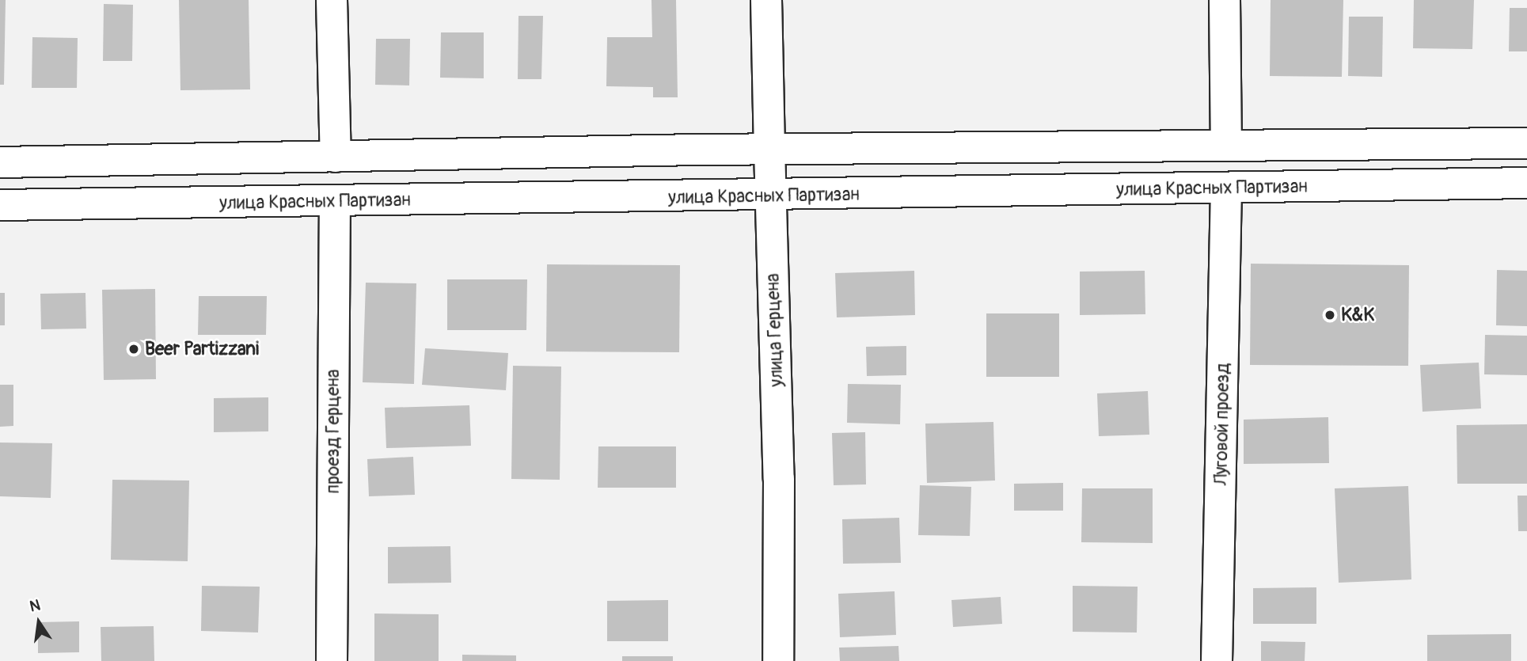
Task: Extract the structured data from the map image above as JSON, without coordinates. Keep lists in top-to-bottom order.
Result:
{
  "streets": {
    "main road": [
      "улица Красных Партизан",
      "улица Герцена",
      "Луговой проезд",
      "проезд Герцена"
    ]
  },
  "crossings": [
    ["улица Красных Партизан", "улица Герцена"],
    ["улица Красных Партизан", "Луговой проезд"],
    ["улица Красных Партизан", "проезд Герцена"]
  ],
  "places": ["K&K", "Beer Partizzani"],
  "north": "top"
}
